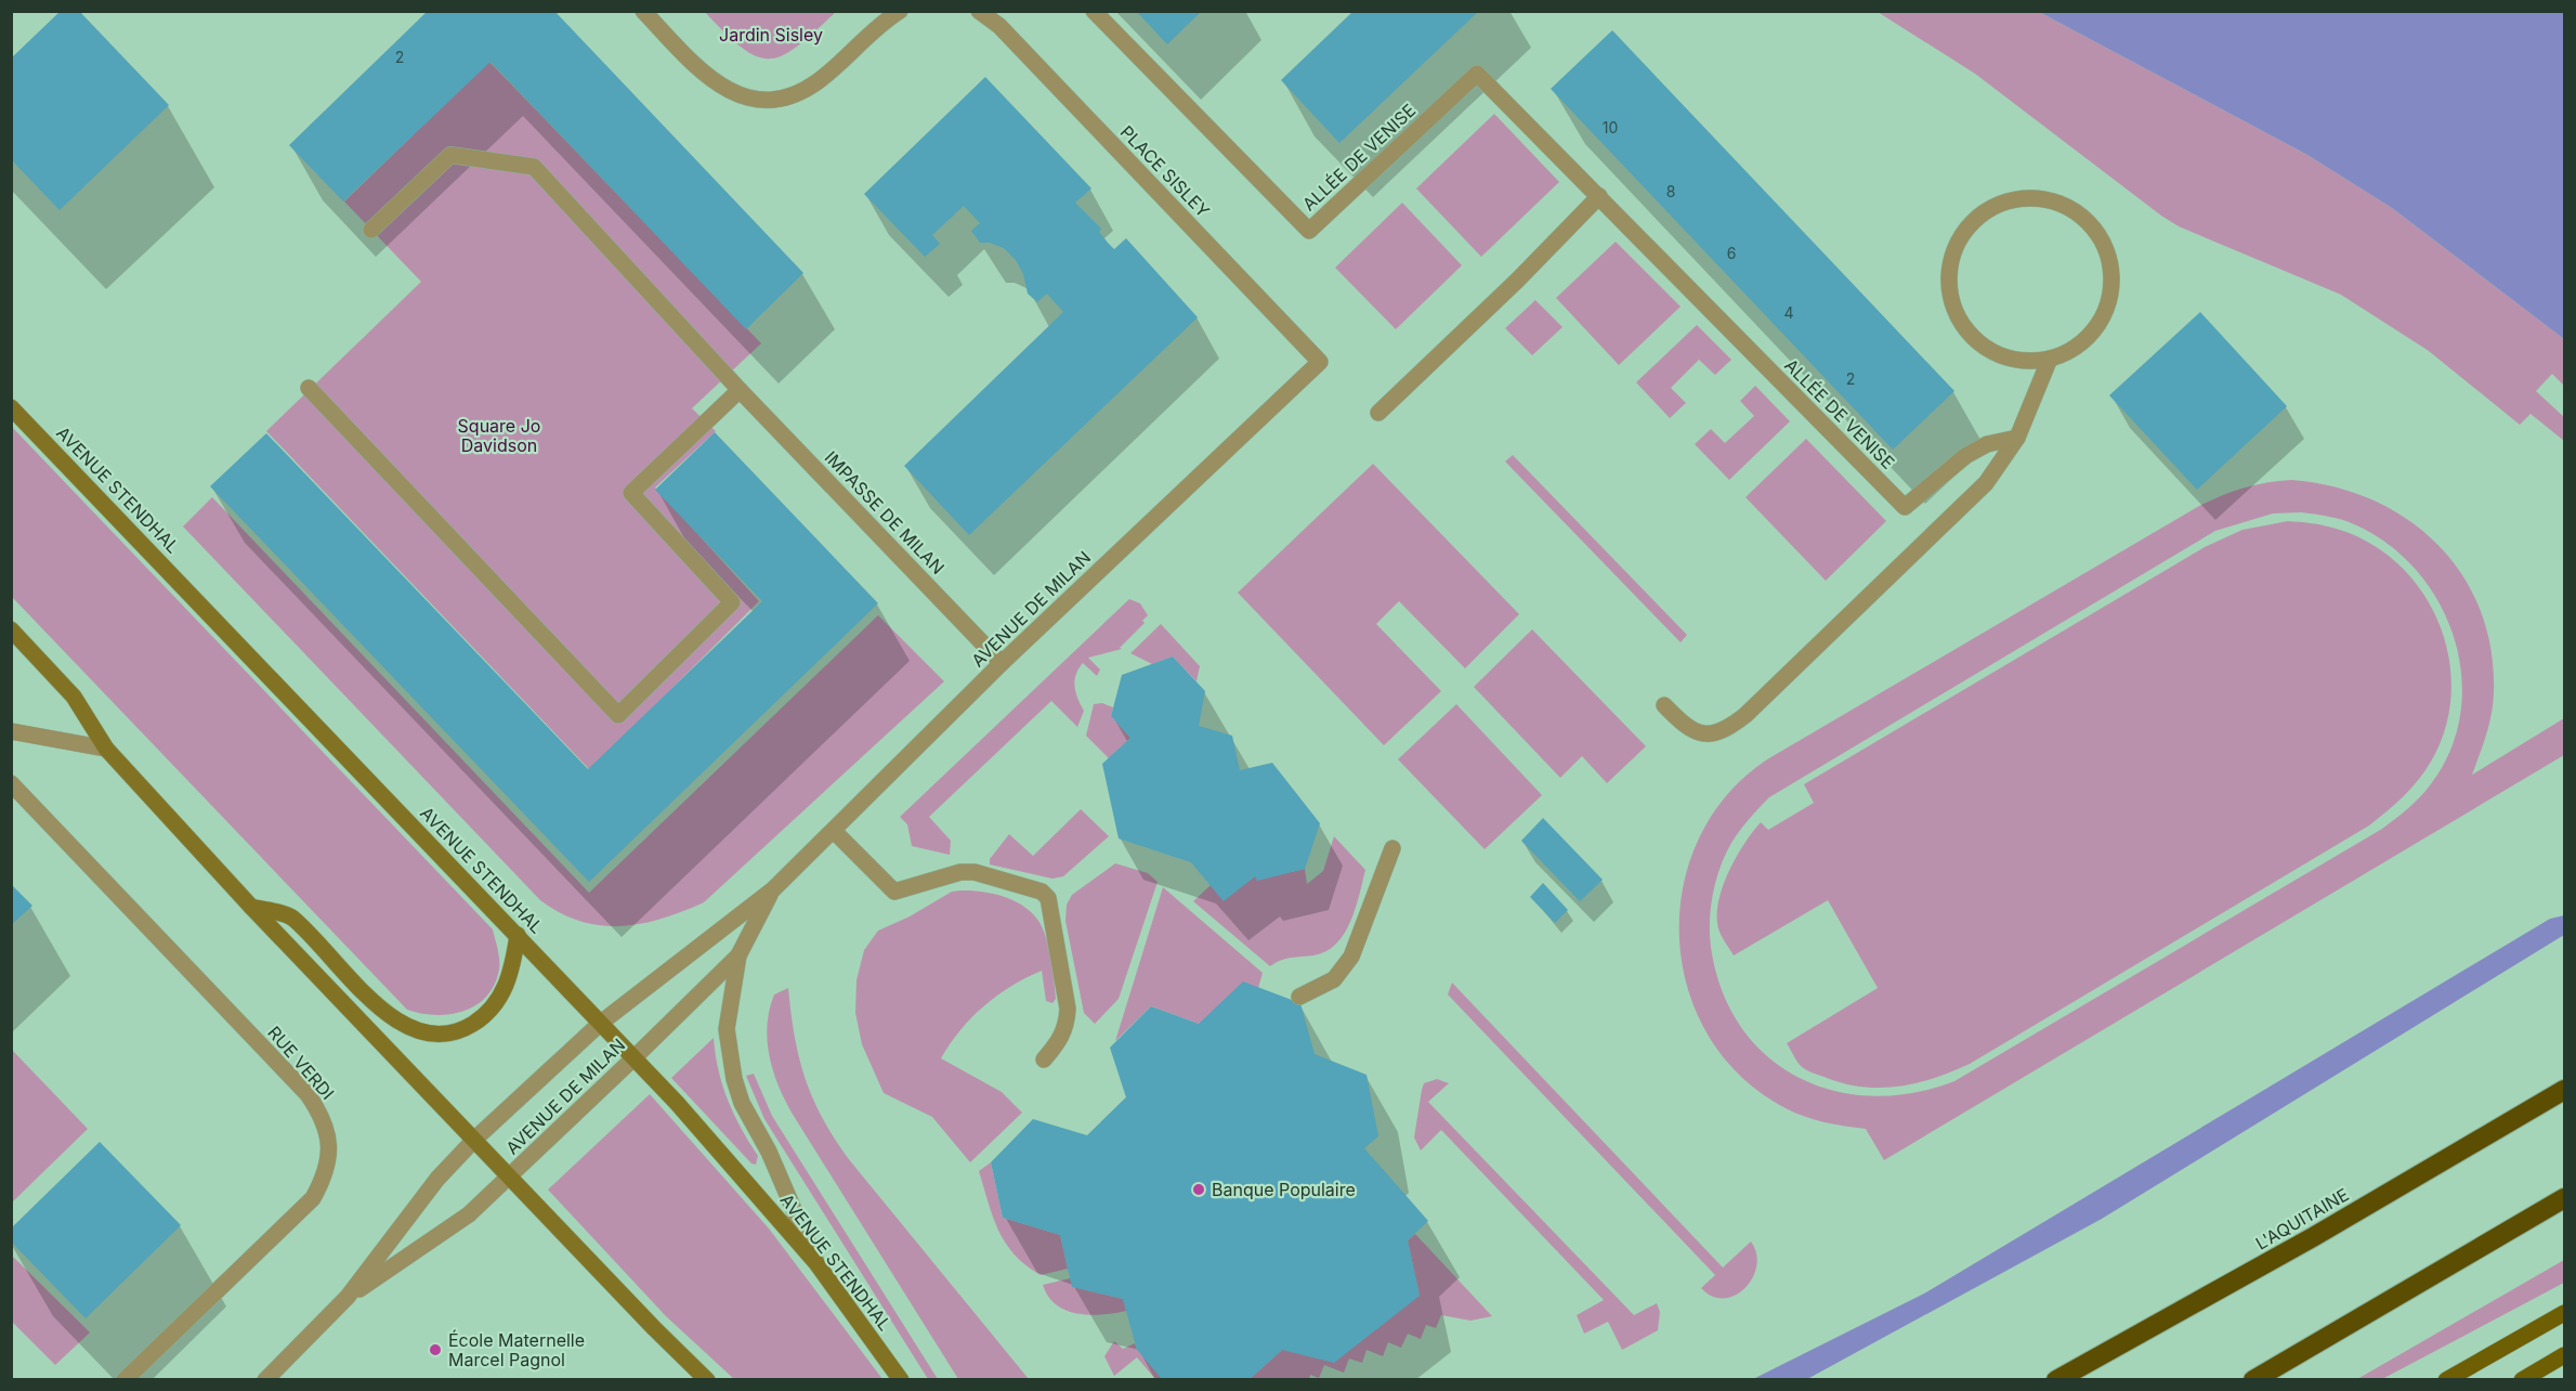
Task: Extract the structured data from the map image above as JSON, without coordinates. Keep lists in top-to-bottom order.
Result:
{
  "streets": {
    "highway": ["L'AQUITAINE"],
    "street": [
      "ALLÉE DE VENISE",
      "PLACE SISLEY",
      "AVENUE STENDHAL",
      "IMPASSE DE MILAN",
      "AVENUE DE MILAN",
      "RUE VERDI"
    ]
  },
  "crossings": [
    ["PLACE SISLEY", "AVENUE DE MILAN"],
    ["AVENUE STENDHAL", "AVENUE DE MILAN"],
    ["IMPASSE DE MILAN", "AVENUE DE MILAN"]
  ],
  "parks": ["Jardin Sisley", "Square Jo Davidson"],
  "places": ["Banque Populaire", "École Maternelle Marcel Pagnol"],
  "house_numbers": [
    "2",
    "10",
    "8",
    "6",
    "4",
    "2"
  ]
}
